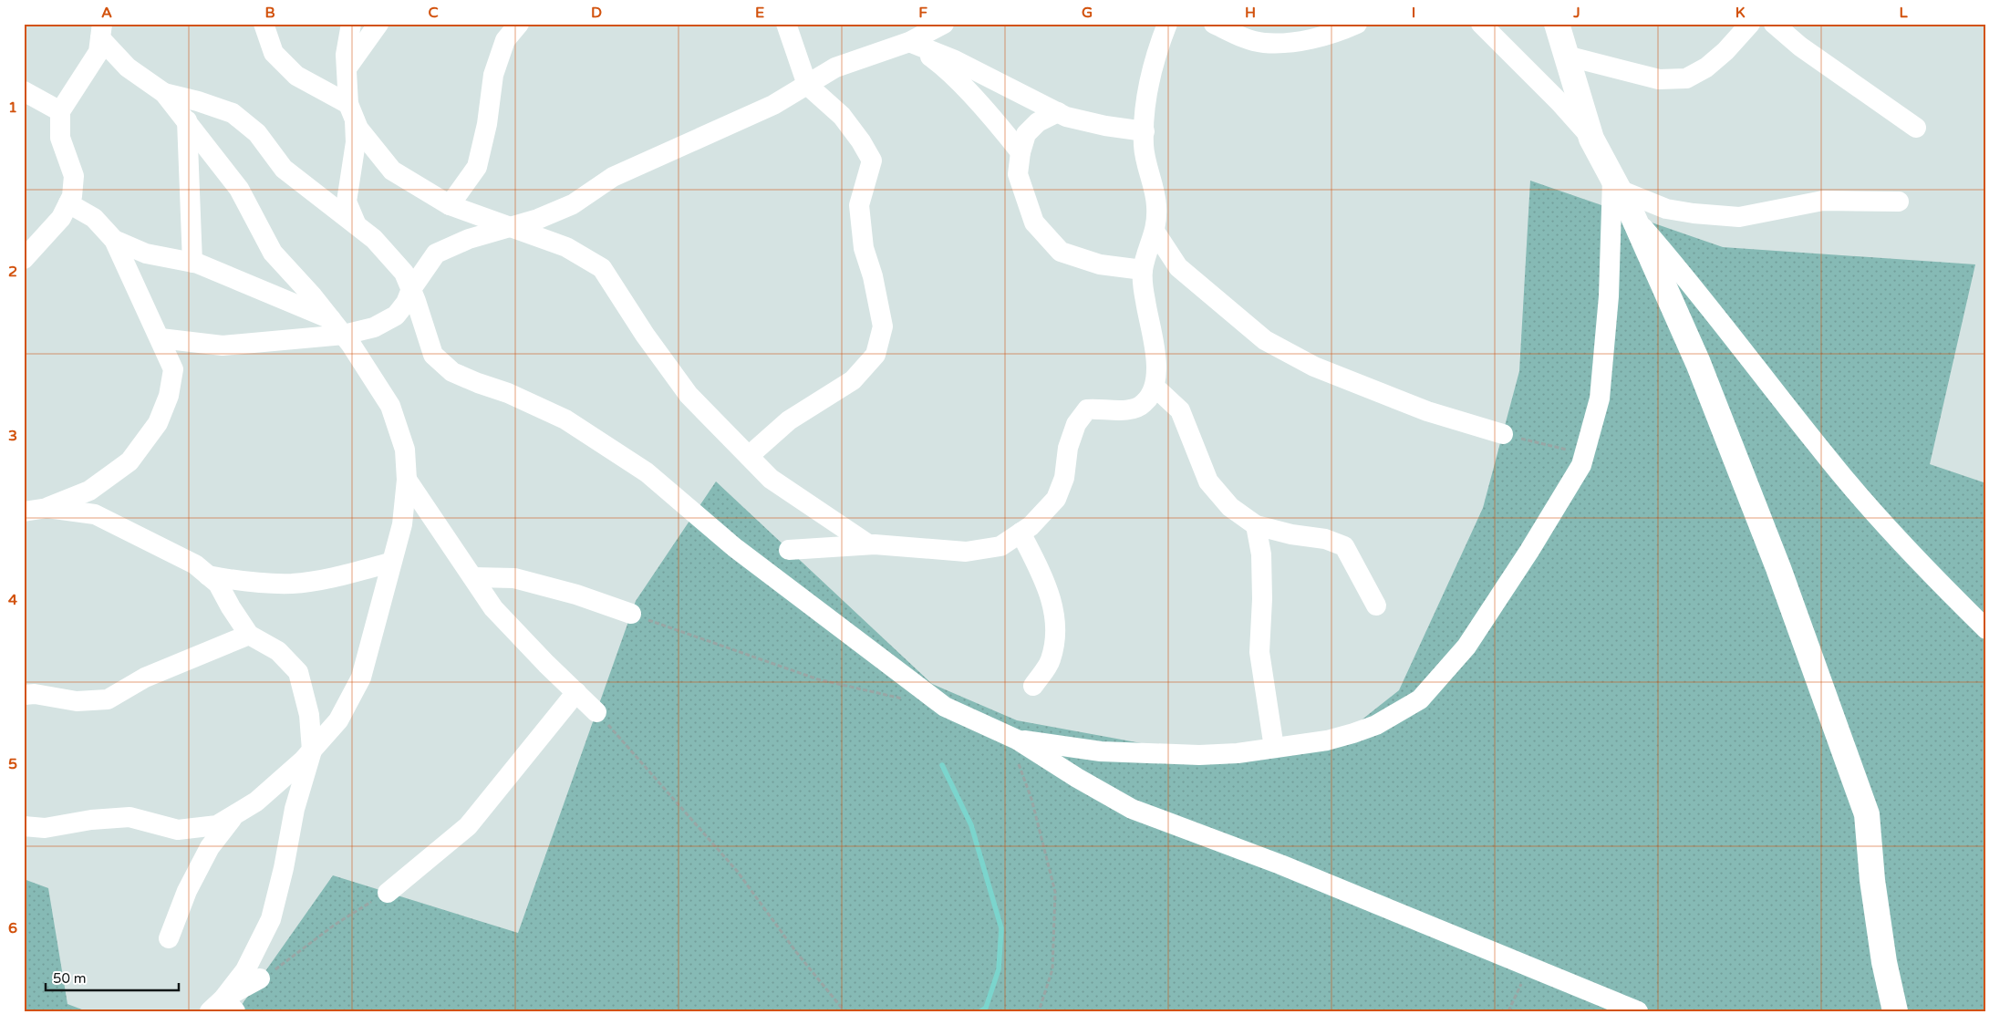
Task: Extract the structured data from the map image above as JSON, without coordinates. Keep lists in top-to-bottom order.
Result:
{
  "scale_bar": "50 m",
  "grid": {
    "columns": [
      "A",
      "B",
      "C",
      "D",
      "E",
      "F",
      "G",
      "H",
      "I",
      "J",
      "K",
      "L"
    ],
    "rows": [
      "1",
      "2",
      "3",
      "4",
      "5",
      "6"
    ]
  }
}
